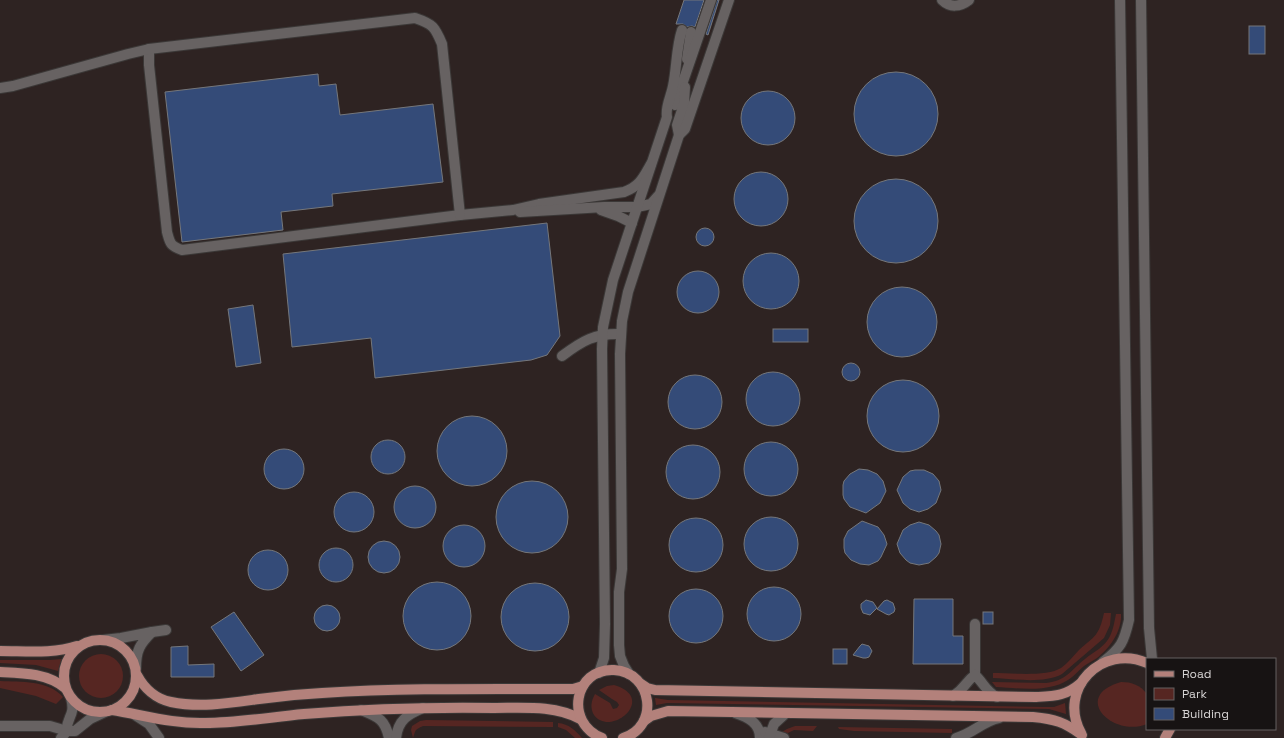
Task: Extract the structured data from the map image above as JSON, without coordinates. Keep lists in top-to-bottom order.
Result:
{
  "legend": ["Road", "Park", "Building"]
}
